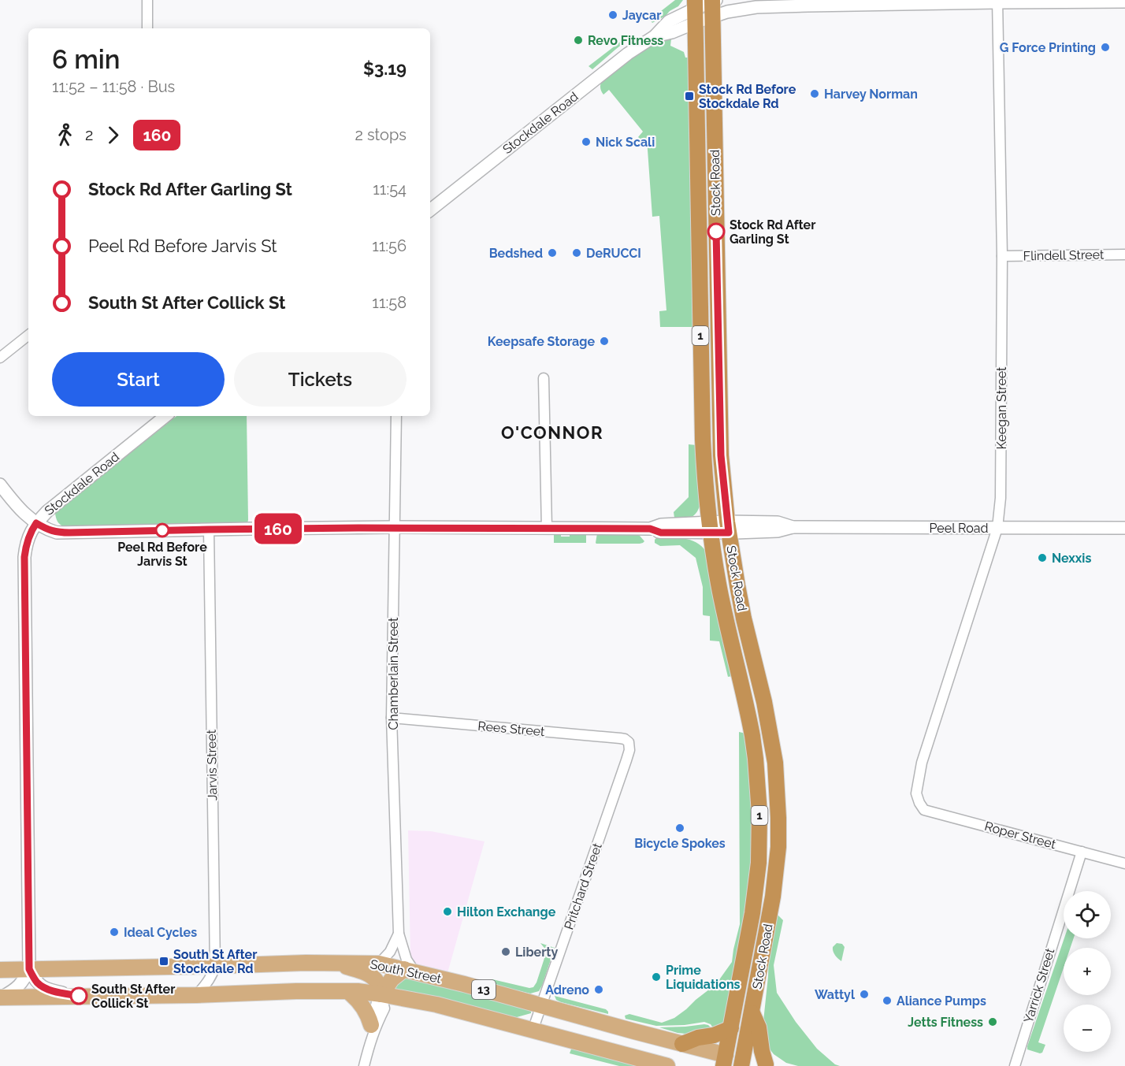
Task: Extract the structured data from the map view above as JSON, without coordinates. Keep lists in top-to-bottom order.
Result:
{
  "streets": {
    "highway": [
      "Stock Road",
      "1",
      "South Street",
      "13"
    ],
    "street": [
      "Stockdale Road",
      "Flindell Street",
      "Keegan Street",
      "Peel Road",
      "Chamberlain Street",
      "Rees Street",
      "Jarvis Street",
      "Roper Street",
      "Pritchard Street",
      "Yarrick Street"
    ]
  },
  "crossings": [
    ["Stockdale Road", "Stock Road"],
    ["Stockdale Road", "Keegan Street"],
    ["Stockdale Road", "Peel Road"],
    ["Stockdale Road", "South Street"],
    ["Stock Road", "Peel Road"],
    ["Stock Road", "South Street"],
    ["Flindell Street", "Keegan Street"],
    ["Keegan Street", "Peel Road"],
    ["Keegan Street", "Roper Street"],
    ["Peel Road", "Chamberlain Street"],
    ["Peel Road", "Jarvis Street"],
    ["Chamberlain Street", "Rees Street"],
    ["Chamberlain Street", "South Street"],
    ["Rees Street", "Pritchard Street"],
    ["Jarvis Street", "South Street"],
    ["Roper Street", "Yarrick Street"],
    ["Pritchard Street", "South Street"]
  ],
  "districts": ["O'CONNOR"],
  "places": {
    "other": [
      "Jaycar",
      "Revo Fitness",
      "G Force Printing",
      "Harvey Norman",
      "Nick Scali",
      "Stock Rd After Garling St",
      "Bedshed",
      "DeRUCCI",
      "Keepsafe Storage",
      "Peel Rd Before Jarvis St",
      "Nexxis",
      "Bicycle Spokes",
      "Hilton Exchange",
      "Ideal Cycles",
      "Liberty",
      "Prime Liquidations",
      "Adreno",
      "Wattyl",
      "South St After Collick St",
      "Aliance Pumps",
      "Jetts Fitness"
    ],
    "transit": ["Stock Rd Before Stockdale Rd", "South St After Stockdale Rd"]
  },
  "lines": ["bus line 160"],
  "page": {
    "on_map": "160",
    "heading": ["6 min", "11:52 – 11:58 · Bus", "$3.19"],
    "legs": ["2", "160", "2 stops"],
    "list": [
      {
        "name": "Stock Rd After Garling St",
        "value": "11:54"
      },
      {
        "name": "Peel Rd Before Jarvis St",
        "value": "11:56"
      },
      {
        "name": "South St After Collick St",
        "value": "11:58"
      }
    ],
    "buttons": ["Start", "Tickets"],
    "map_buttons": ["+", "−"]
  }
}
